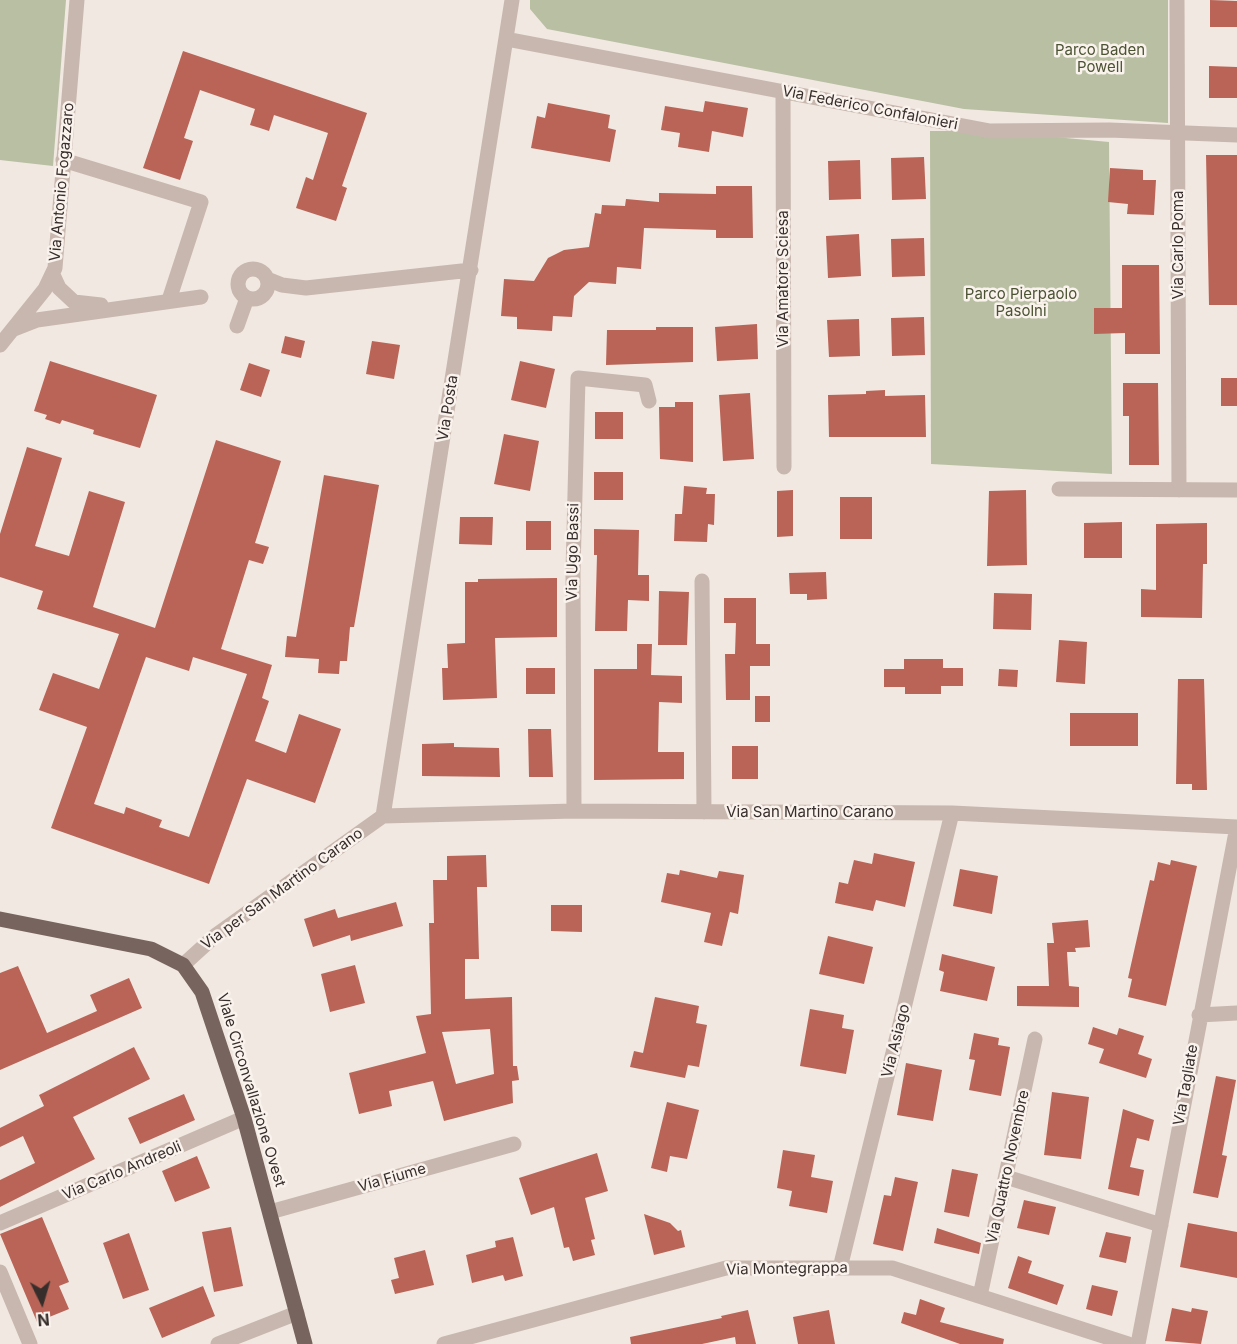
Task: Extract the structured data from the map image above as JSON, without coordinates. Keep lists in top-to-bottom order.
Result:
{
  "streets": {
    "main road": ["Viale Circonvallazione Ovest"],
    "street": [
      "Via Federico Confalonieri",
      "Via Antonio Fogazzaro",
      "Via Carlo Poma",
      "Via Amatore Sciesa",
      "Via Posta",
      "Via Ugo Bassi",
      "Via San Martino Carano",
      "Via per San Martino Carano",
      "Via Asiago",
      "Via Tagliate",
      "Via Quattro Novembre",
      "Via Carlo Andreoli",
      "Via Fiume",
      "Via Montegrappa"
    ]
  },
  "crossings": [
    ["Via Federico Confalonieri", "Via Carlo Poma"],
    ["Via Federico Confalonieri", "Via Amatore Sciesa"],
    ["Via Federico Confalonieri", "Via Posta"],
    ["Via Posta", "Via San Martino Carano"],
    ["Via Posta", "Via per San Martino Carano"],
    ["Via Ugo Bassi", "Via San Martino Carano"],
    ["Via San Martino Carano", "Via per San Martino Carano"],
    ["Via San Martino Carano", "Via Asiago"],
    ["Via San Martino Carano", "Via Tagliate"],
    ["Via per San Martino Carano", "Viale Circonvallazione Ovest"],
    ["Via Asiago", "Via Montegrappa"],
    ["Viale Circonvallazione Ovest", "Via Carlo Andreoli"],
    ["Viale Circonvallazione Ovest", "Via Fiume"],
    ["Via Quattro Novembre", "Via Montegrappa"]
  ],
  "parks": ["Parco Baden Powell", "Parco Pierpaolo Pasolni"],
  "north": "bottom"
}
